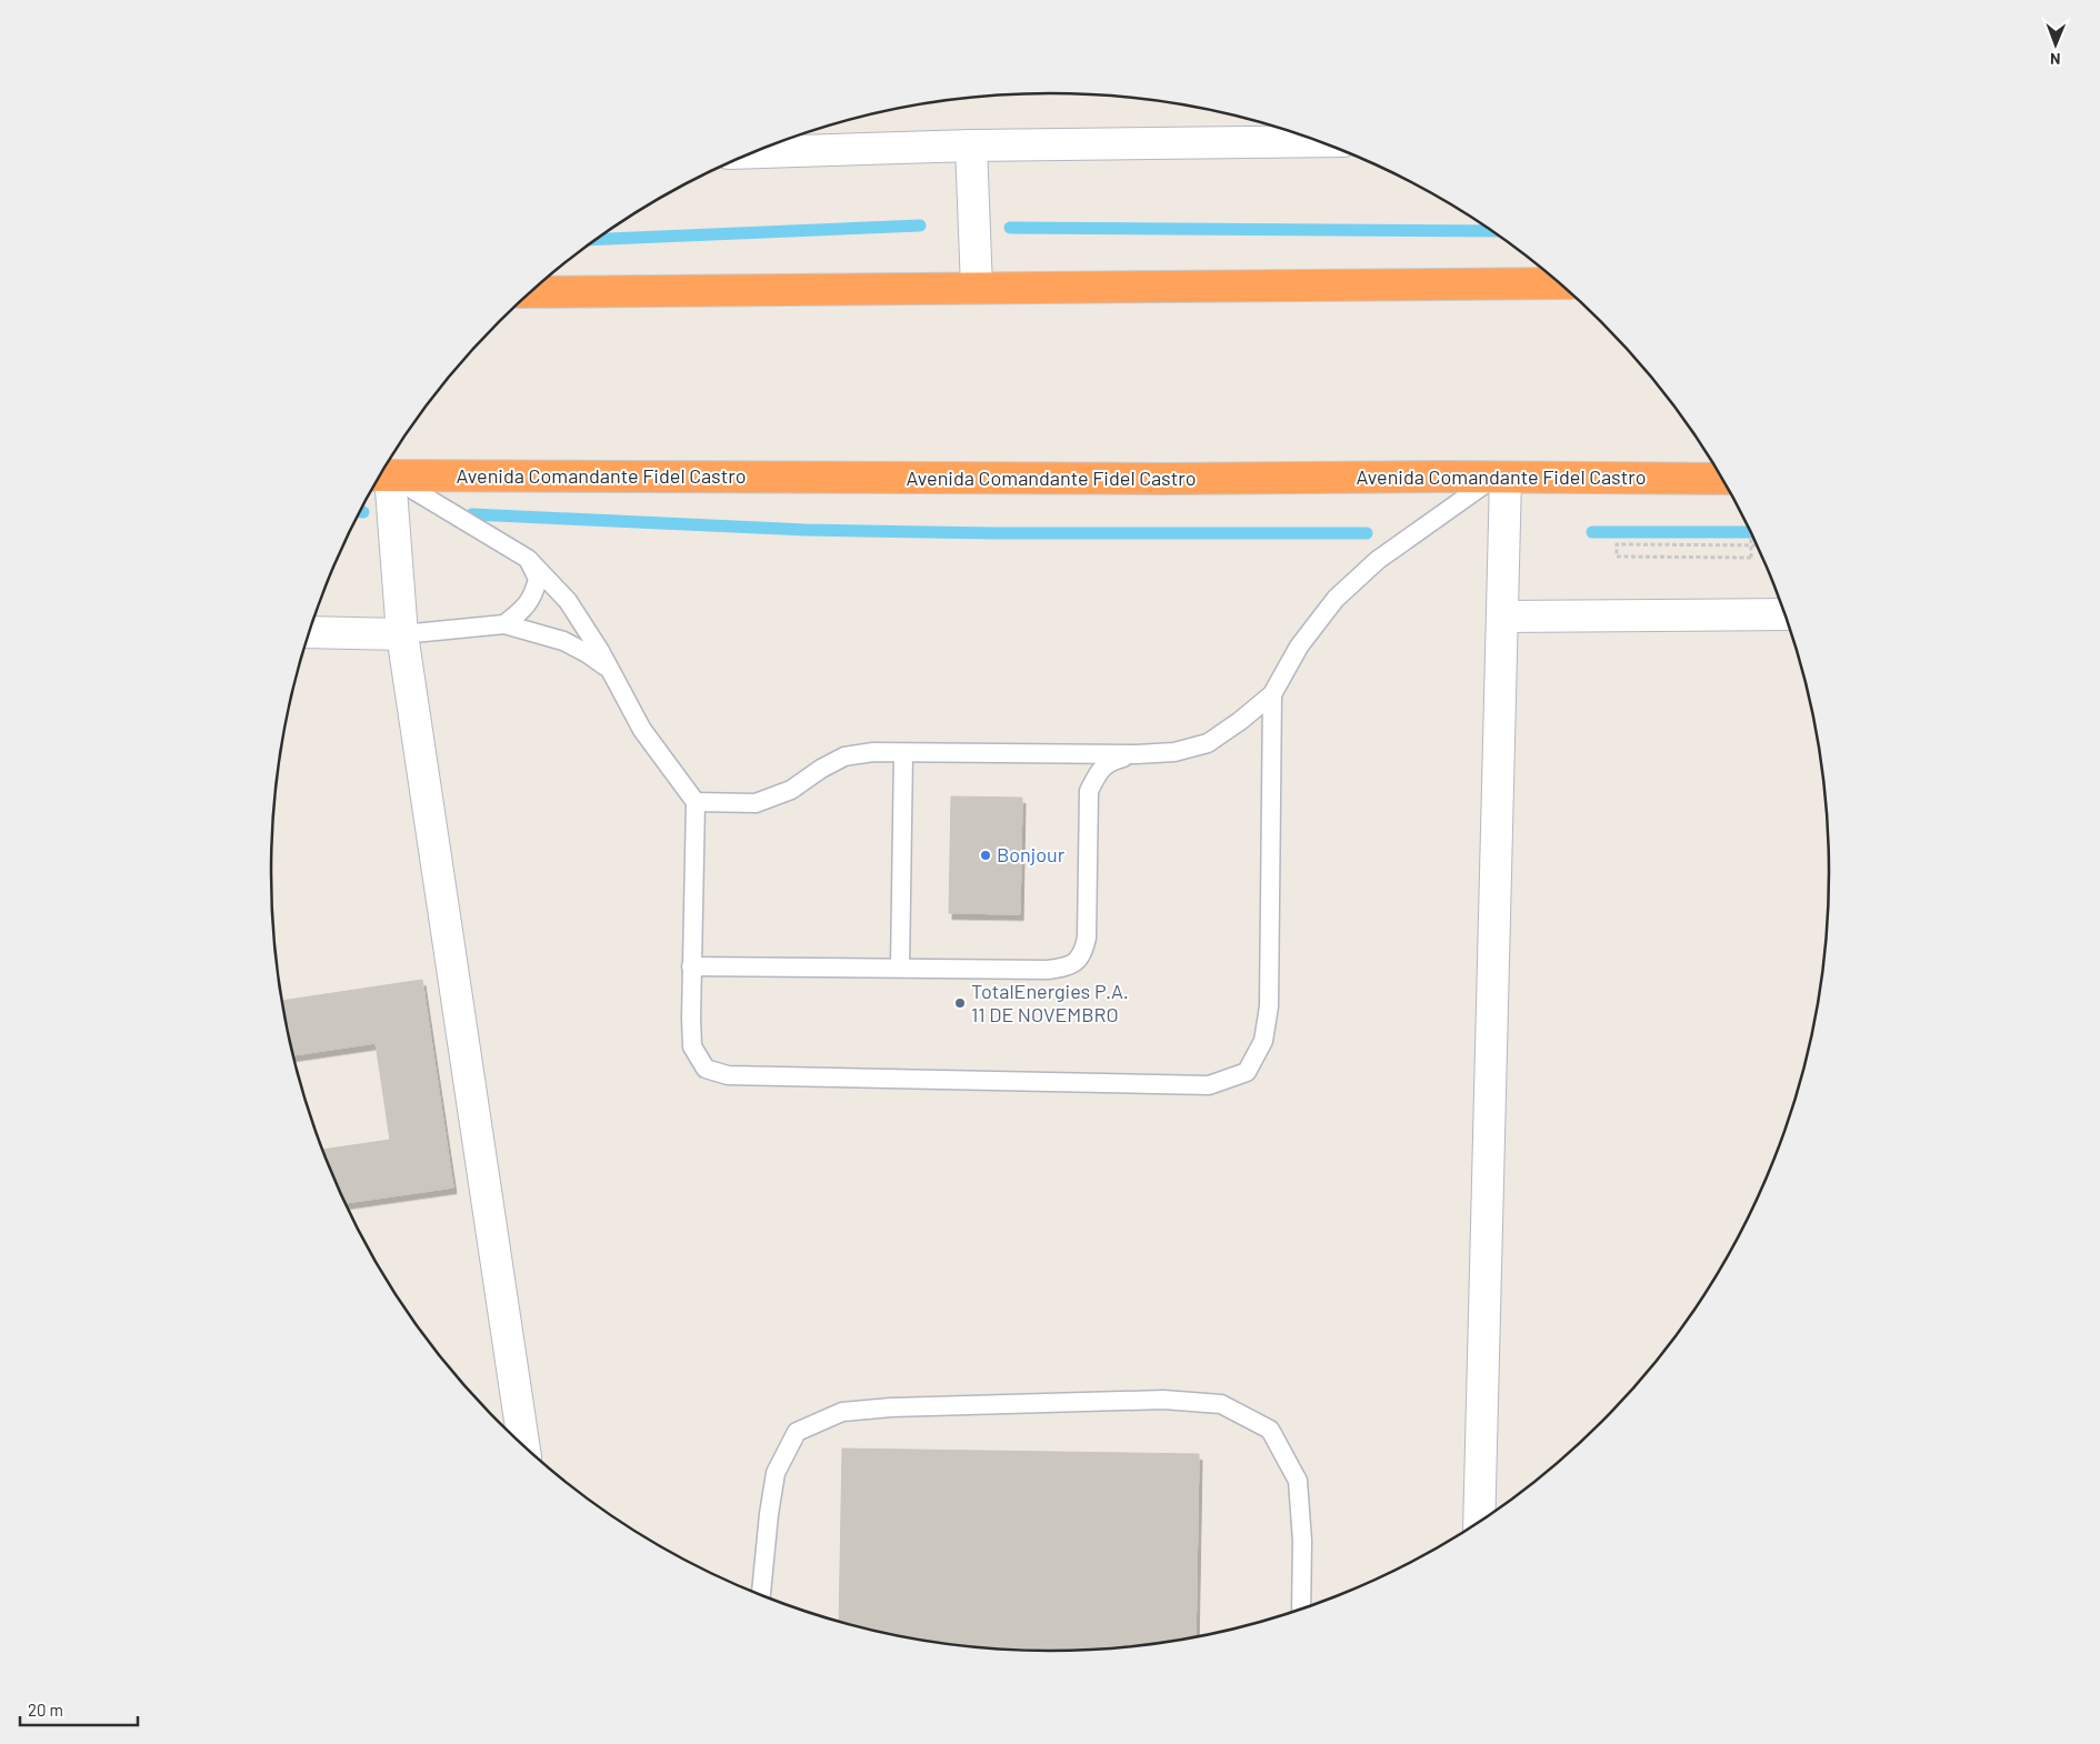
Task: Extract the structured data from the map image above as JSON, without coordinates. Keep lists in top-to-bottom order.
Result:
{
  "streets": {
    "highway": ["Avenida Comandante Fidel Castro"]
  },
  "places": ["Bonjour", "TotalEnergies P.A. 11 DE NOVEMBRO"],
  "scale_bar": "20 m",
  "north": "bottom"
}
